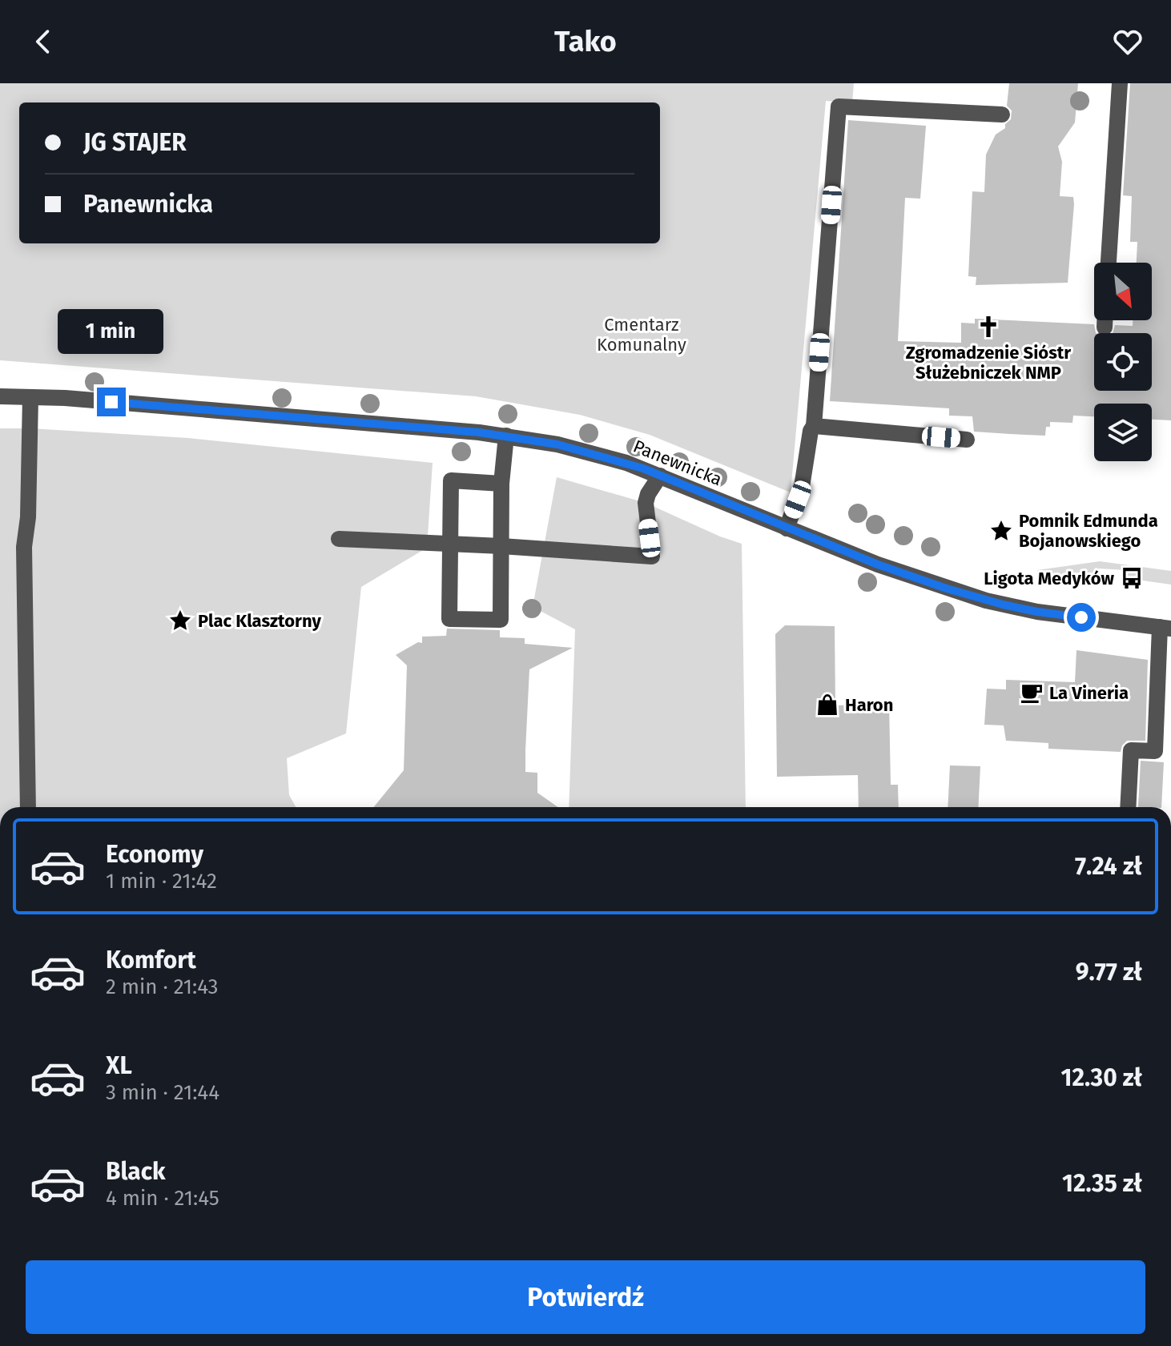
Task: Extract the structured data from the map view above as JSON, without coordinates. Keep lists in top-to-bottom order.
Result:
{
  "streets": {
    "street": ["Panewnicka"]
  },
  "parks": ["Cmentarz Komunalny"],
  "places": {
    "church": ["Zgromadzenie Sióstr Służebniczek NMP"],
    "place": ["Pomnik Edmunda Bojanowskiego", "Plac Klasztorny"],
    "bus stop": ["Ligota Medyków"],
    "cafe": ["La Vineria"],
    "shop": ["Haron"]
  },
  "north": "bottom right",
  "page": {
    "header": "Tako",
    "banner": ["JG STAJER", "Panewnicka"],
    "bubble": "1 min",
    "list": [
      {
        "name": "Economy",
        "note": "1 min · 21:42",
        "value": "7.24 zł"
      },
      {
        "name": "Komfort",
        "note": "2 min · 21:43",
        "value": "9.77 zł"
      },
      {
        "name": "XL",
        "note": "3 min · 21:44",
        "value": "12.30 zł"
      },
      {
        "name": "Black",
        "note": "4 min · 21:45",
        "value": "12.35 zł"
      }
    ],
    "buttons": "Potwierdź"
  }
}
